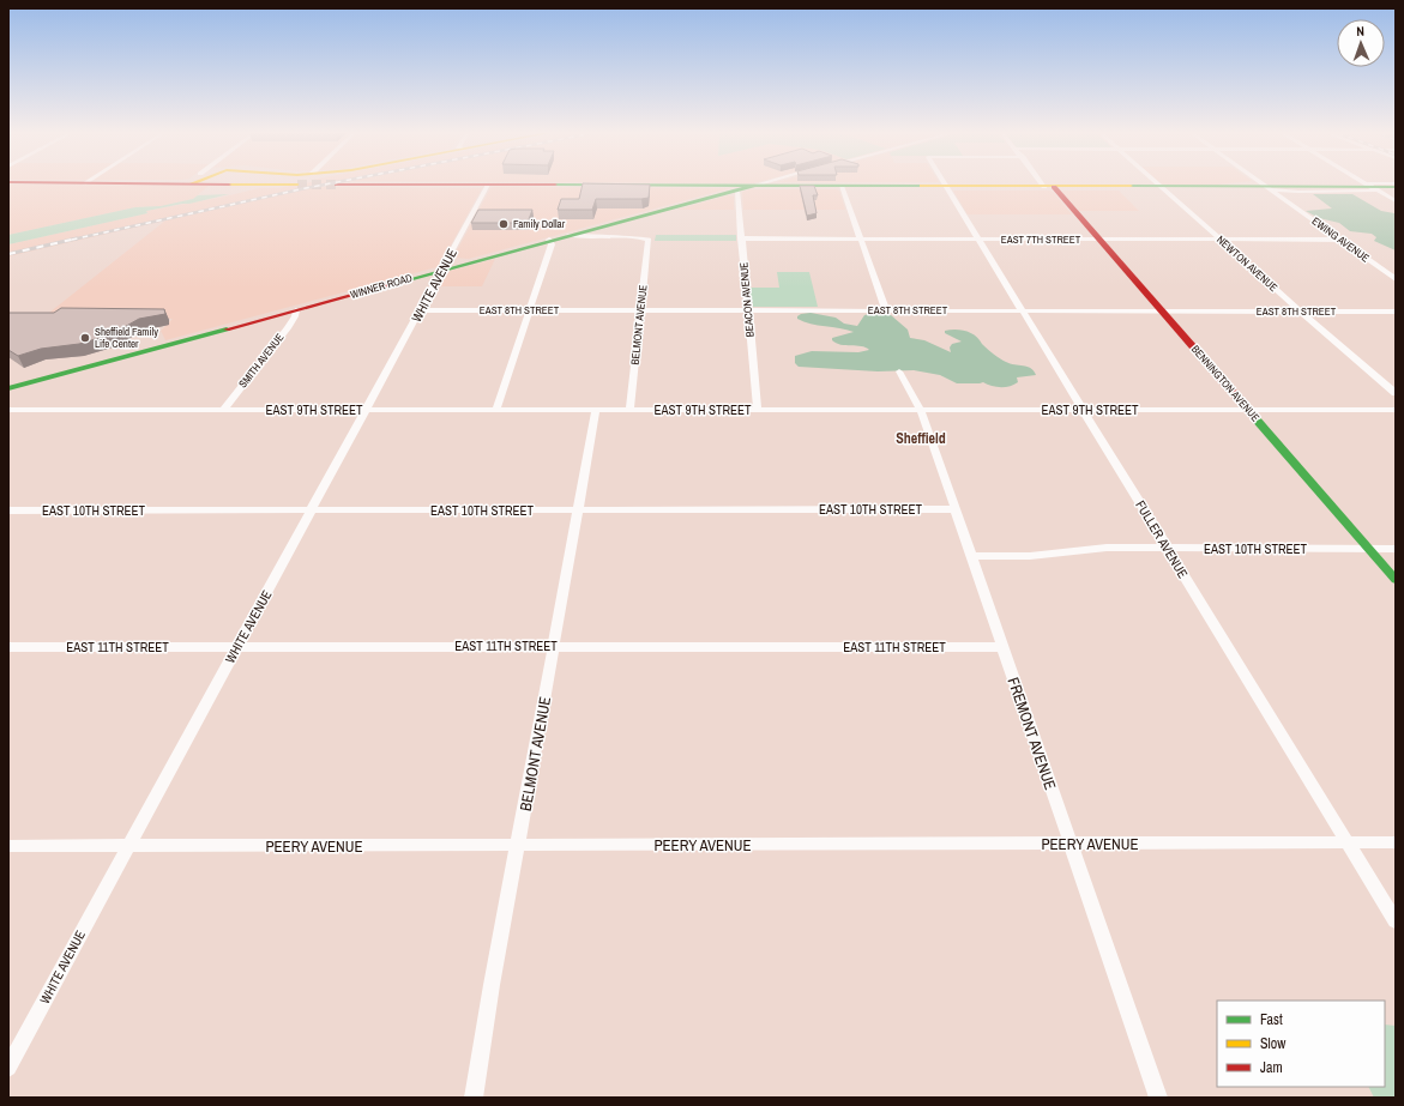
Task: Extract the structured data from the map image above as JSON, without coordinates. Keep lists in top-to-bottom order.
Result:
{
  "streets": {
    "main road": ["WINNER ROAD", "BENNINGTON AVENUE"],
    "street": [
      "EAST 7TH STREET",
      "EWING AVENUE",
      "NEWTON AVENUE",
      "WHITE AVENUE",
      "BEACON AVENUE",
      "EAST 8TH STREET",
      "BELMONT AVENUE",
      "SMITH AVENUE",
      "EAST 9TH STREET",
      "EAST 10TH STREET",
      "FULLER AVENUE",
      "EAST 11TH STREET",
      "FREMONT AVENUE",
      "PEERY AVENUE"
    ]
  },
  "crossings": [
    ["EAST 7TH STREET", "EWING AVENUE"],
    ["EAST 7TH STREET", "NEWTON AVENUE"],
    ["EAST 7TH STREET", "BEACON AVENUE"],
    ["EAST 7TH STREET", "BENNINGTON AVENUE"],
    ["EAST 7TH STREET", "FULLER AVENUE"],
    ["NEWTON AVENUE", "EAST 8TH STREET"],
    ["WHITE AVENUE", "WINNER ROAD"],
    ["WHITE AVENUE", "EAST 8TH STREET"],
    ["WHITE AVENUE", "EAST 9TH STREET"],
    ["WHITE AVENUE", "EAST 10TH STREET"],
    ["WHITE AVENUE", "EAST 11TH STREET"],
    ["WHITE AVENUE", "PEERY AVENUE"],
    ["WINNER ROAD", "BEACON AVENUE"],
    ["WINNER ROAD", "BELMONT AVENUE"],
    ["WINNER ROAD", "SMITH AVENUE"],
    ["BEACON AVENUE", "EAST 8TH STREET"],
    ["BEACON AVENUE", "EAST 9TH STREET"],
    ["EAST 8TH STREET", "BELMONT AVENUE"],
    ["EAST 8TH STREET", "BENNINGTON AVENUE"],
    ["EAST 8TH STREET", "FULLER AVENUE"],
    ["BELMONT AVENUE", "EAST 9TH STREET"],
    ["BELMONT AVENUE", "EAST 10TH STREET"],
    ["BELMONT AVENUE", "EAST 11TH STREET"],
    ["BELMONT AVENUE", "PEERY AVENUE"],
    ["SMITH AVENUE", "EAST 9TH STREET"],
    ["BENNINGTON AVENUE", "EAST 9TH STREET"],
    ["BENNINGTON AVENUE", "EAST 10TH STREET"],
    ["EAST 9TH STREET", "FULLER AVENUE"],
    ["EAST 9TH STREET", "FREMONT AVENUE"],
    ["EAST 10TH STREET", "FULLER AVENUE"],
    ["EAST 10TH STREET", "FREMONT AVENUE"],
    ["FULLER AVENUE", "PEERY AVENUE"],
    ["EAST 11TH STREET", "FREMONT AVENUE"],
    ["FREMONT AVENUE", "PEERY AVENUE"]
  ],
  "districts": ["Sheffield"],
  "places": ["Family Dollar", "Sheffield Family Life Center"],
  "legend": ["Fast", "Slow", "Jam"],
  "north": "top"
}
